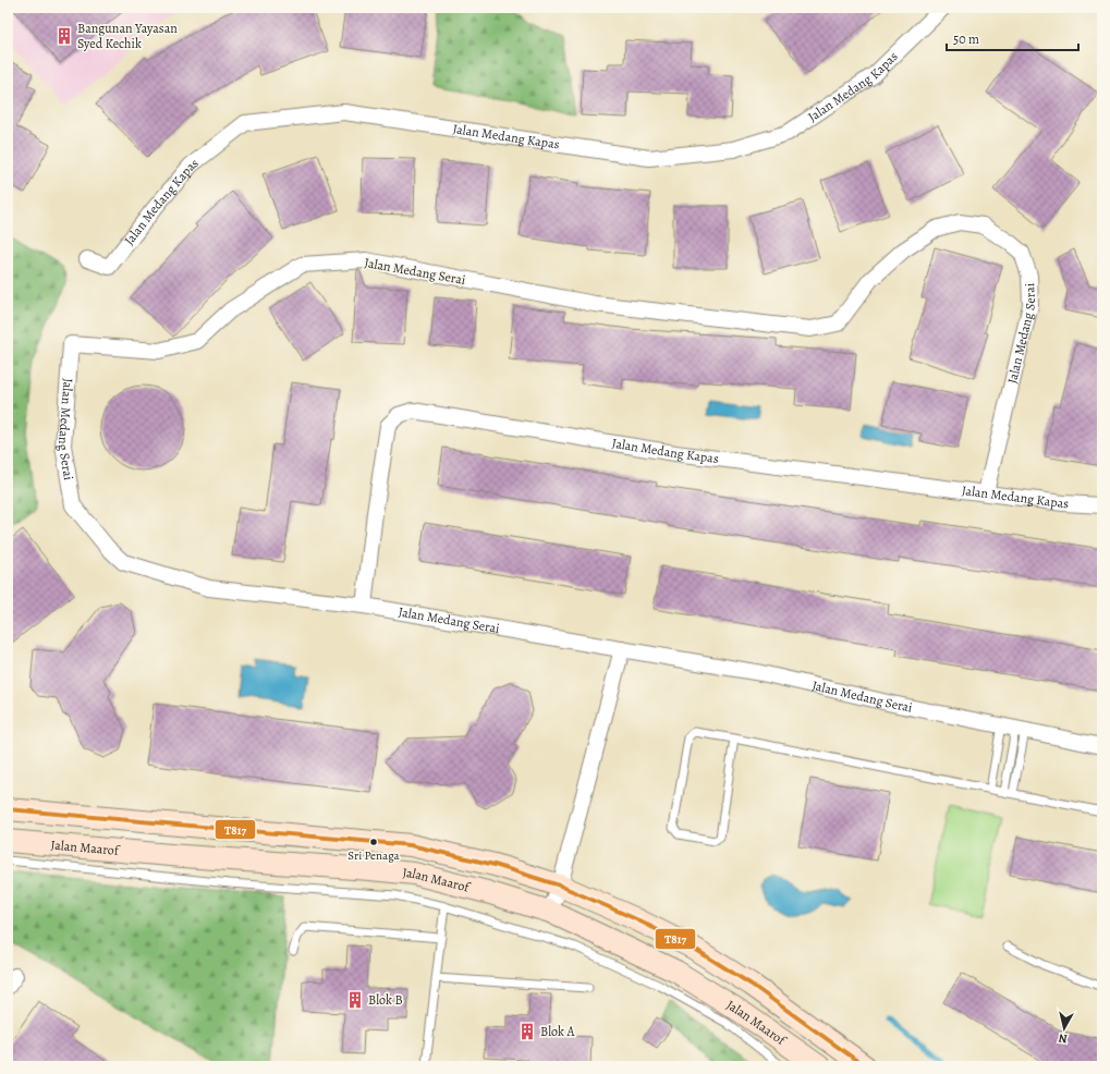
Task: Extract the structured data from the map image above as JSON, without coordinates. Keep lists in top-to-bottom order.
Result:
{
  "streets": {
    "main road": ["Jalan Maarof"],
    "street": ["Jalan Medang Kapas", "Jalan Medang Serai"]
  },
  "crossings": [
    ["Jalan Medang Kapas", "Jalan Medang Serai"]
  ],
  "places": {
    "building": ["Bangunan Yayasan Syed Kechik", "Blok B", "Blok A"],
    "other": ["Sri Penaga"]
  },
  "lines": ["transit line T817"],
  "scale_bar": "50 m",
  "north": "bottom"
}
